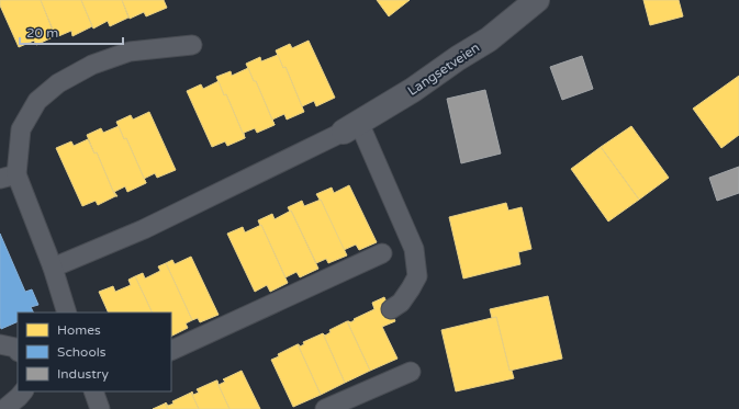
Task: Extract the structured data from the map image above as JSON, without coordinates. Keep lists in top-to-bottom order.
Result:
{
  "streets": {
    "street": ["Langsetveien"]
  },
  "legend": ["Homes", "Schools", "Industry"],
  "scale_bar": "20 m"
}
